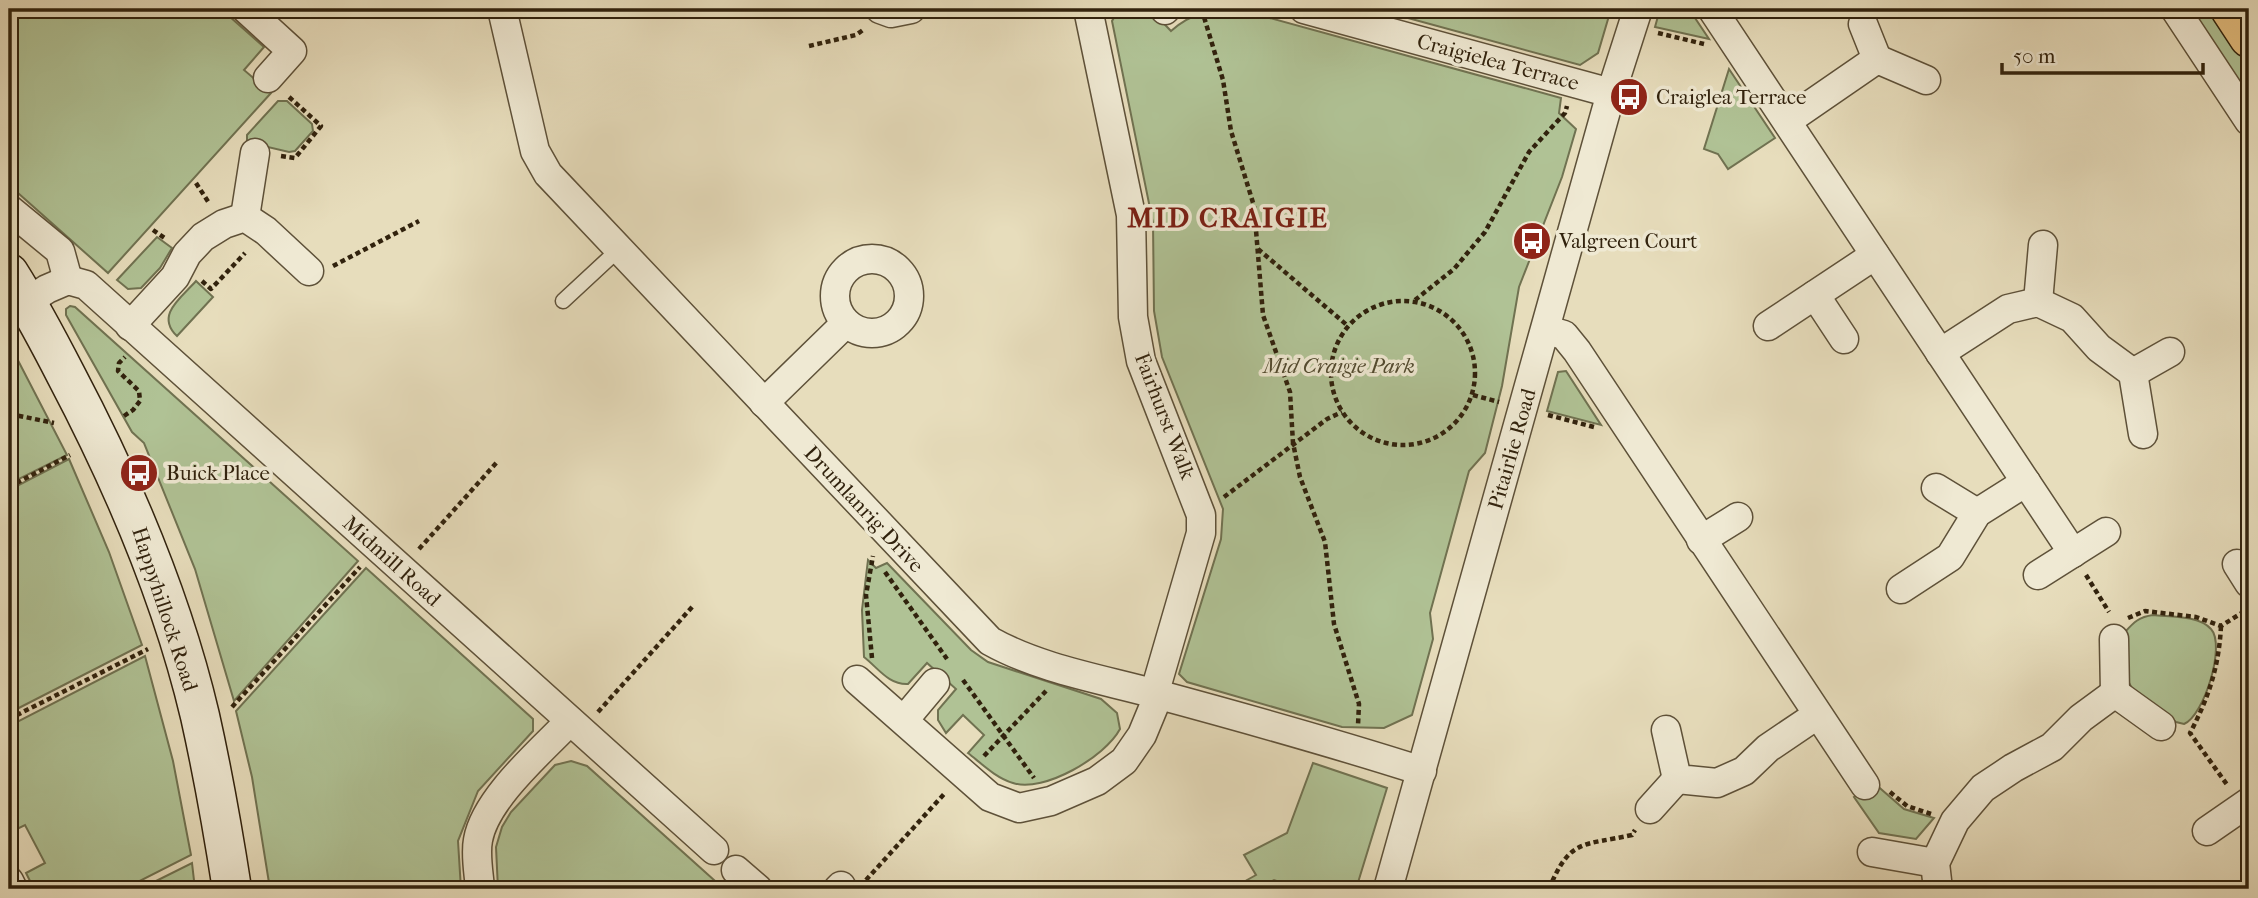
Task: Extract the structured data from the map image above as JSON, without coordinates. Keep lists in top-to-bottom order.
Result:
{
  "streets": {
    "street": [
      "Craigielea Terrace",
      "Fairhurst Walk",
      "Pitairlie Road",
      "Drumlanrig Drive",
      "Midmill Road",
      "Happyhillock Road"
    ]
  },
  "crossings": [
    ["Craigielea Terrace", "Pitairlie Road"],
    ["Fairhurst Walk", "Drumlanrig Drive"],
    ["Pitairlie Road", "Drumlanrig Drive"]
  ],
  "districts": ["MID CRAIGIE"],
  "parks": ["Mid Craigie Park"],
  "places": {
    "bus stop": ["Craiglea Terrace", "Valgreen Court", "Buick Place"]
  },
  "scale_bar": "50 m"
}
